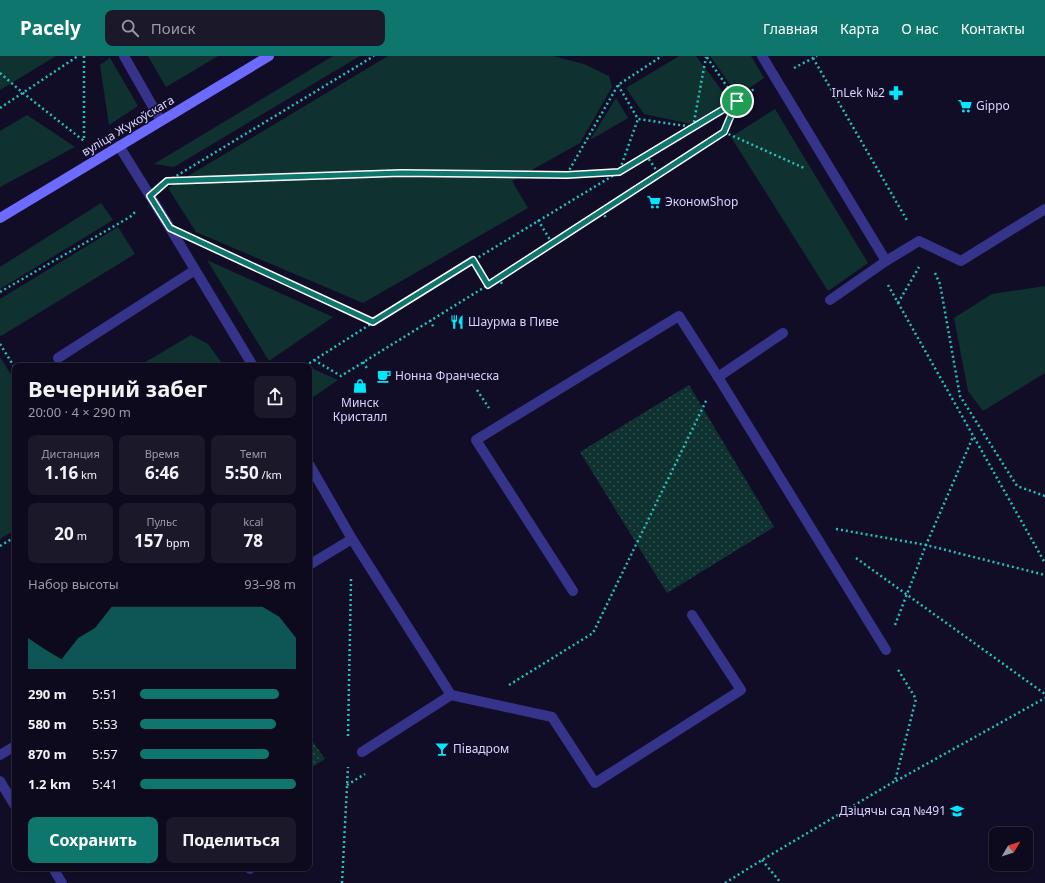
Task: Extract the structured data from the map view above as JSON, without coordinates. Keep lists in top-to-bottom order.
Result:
{
  "streets": {
    "main road": ["вуліца Жукоўскага"]
  },
  "places": {
    "pharmacy": ["InLek №2"],
    "supermarket": ["Gippo", "ЭкономShop"],
    "restaurant": ["Шаурма в Пиве"],
    "cafe": ["Нонна Франческа"],
    "shop": ["Минск Кристалл"],
    "bar": ["Пiвадром"],
    "school or university": ["Дзіцячы сад №491"]
  },
  "north": "top right",
  "page": {
    "header": "Pacely",
    "search": "Поиск",
    "nav": [
      "Главная",
      "Карта",
      "О нас",
      "Контакты"
    ],
    "heading": ["Вечерний забег", "20:00 · 4 × 290 m"],
    "stats": [
      ["Дистанция", "1.16 km"],
      ["Время", "6:46"],
      ["Темп", "5:50 /km"],
      ["20 m"],
      ["Пульс", "157 bpm"],
      ["kcal", "78"]
    ],
    "chart": ["Набор высоты", "93–98 m"],
    "list": [
      {
        "name": "290 m",
        "note": "5:51"
      },
      {
        "name": "580 m",
        "note": "5:53"
      },
      {
        "name": "870 m",
        "note": "5:57"
      },
      {
        "name": "1.2 km",
        "note": "5:41"
      }
    ],
    "buttons": ["Сохранить", "Поделиться"]
  }
}
